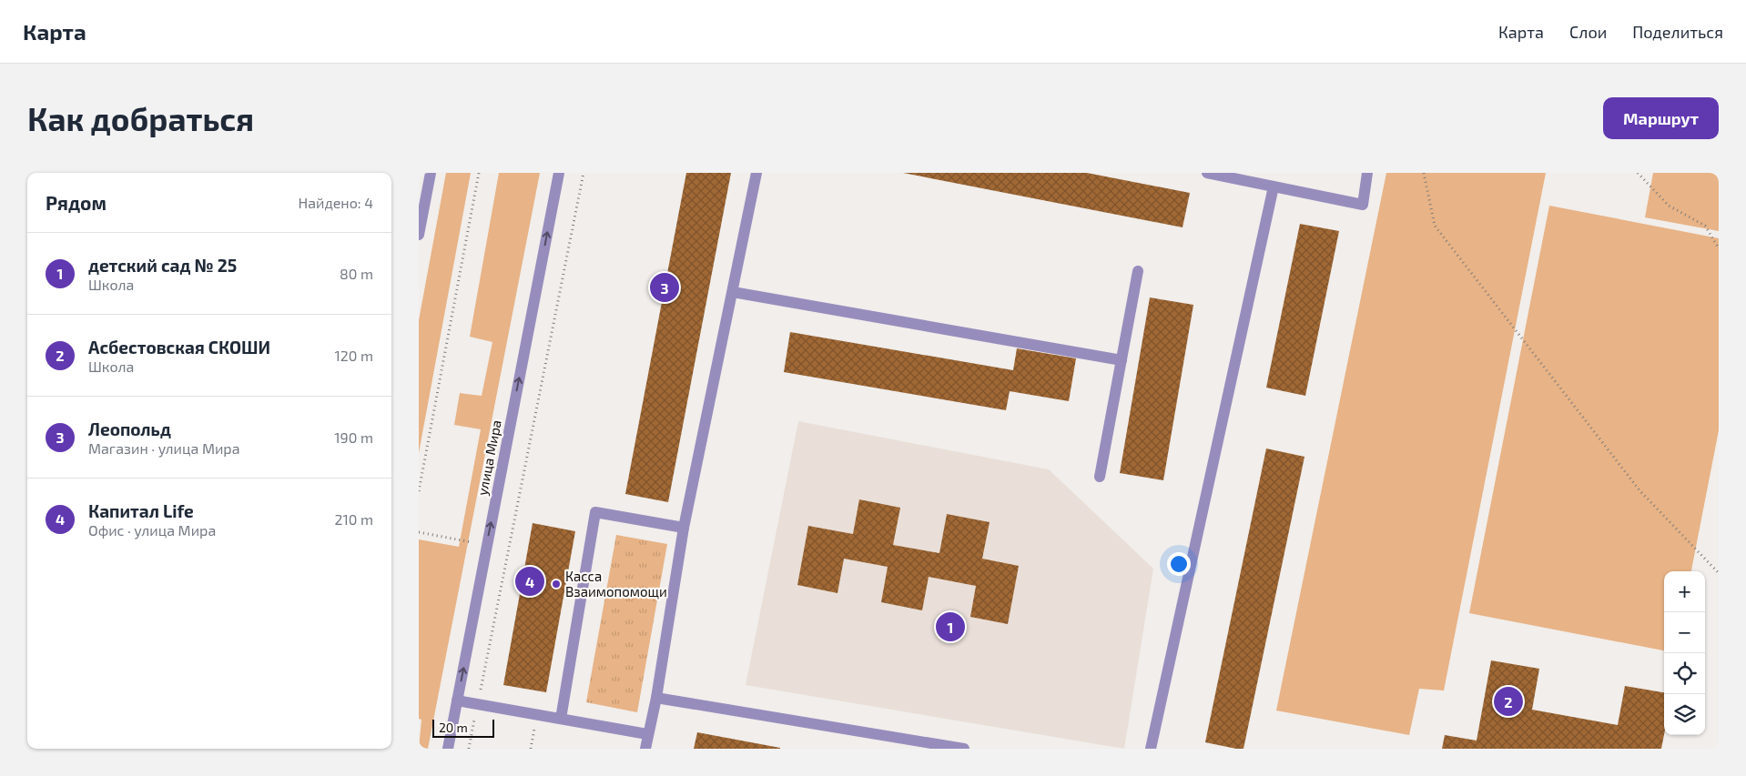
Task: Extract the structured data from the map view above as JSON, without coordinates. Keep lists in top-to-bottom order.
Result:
{
  "streets": {
    "street": ["улица Мира"]
  },
  "one_way": ["улица Мира"],
  "places": ["Касса Взаимопомощи"],
  "scale_bar": "20 m",
  "page": {
    "header": "Карта",
    "nav": ["Карта", "Слои", "Поделиться"],
    "buttons": "Маршрут",
    "title": "Как добраться",
    "heading": ["Рядом", "Найдено: 4"],
    "list": [
      {
        "mark": "1",
        "name": "детский сад № 25",
        "note": "Школа",
        "value": "80 m"
      },
      {
        "mark": "2",
        "name": "Асбестовская СКОШИ",
        "note": "Школа",
        "value": "120 m"
      },
      {
        "mark": "3",
        "name": "Леопольд",
        "note": "Магазин · улица Мира",
        "value": "190 m"
      },
      {
        "mark": "4",
        "name": "Капитал Life",
        "note": "Офис · улица Мира",
        "value": "210 m"
      }
    ],
    "pins": [
      "3",
      "4",
      "1",
      "2"
    ],
    "map_buttons": ["+", "−"],
    "scale": "20 m"
  }
}
